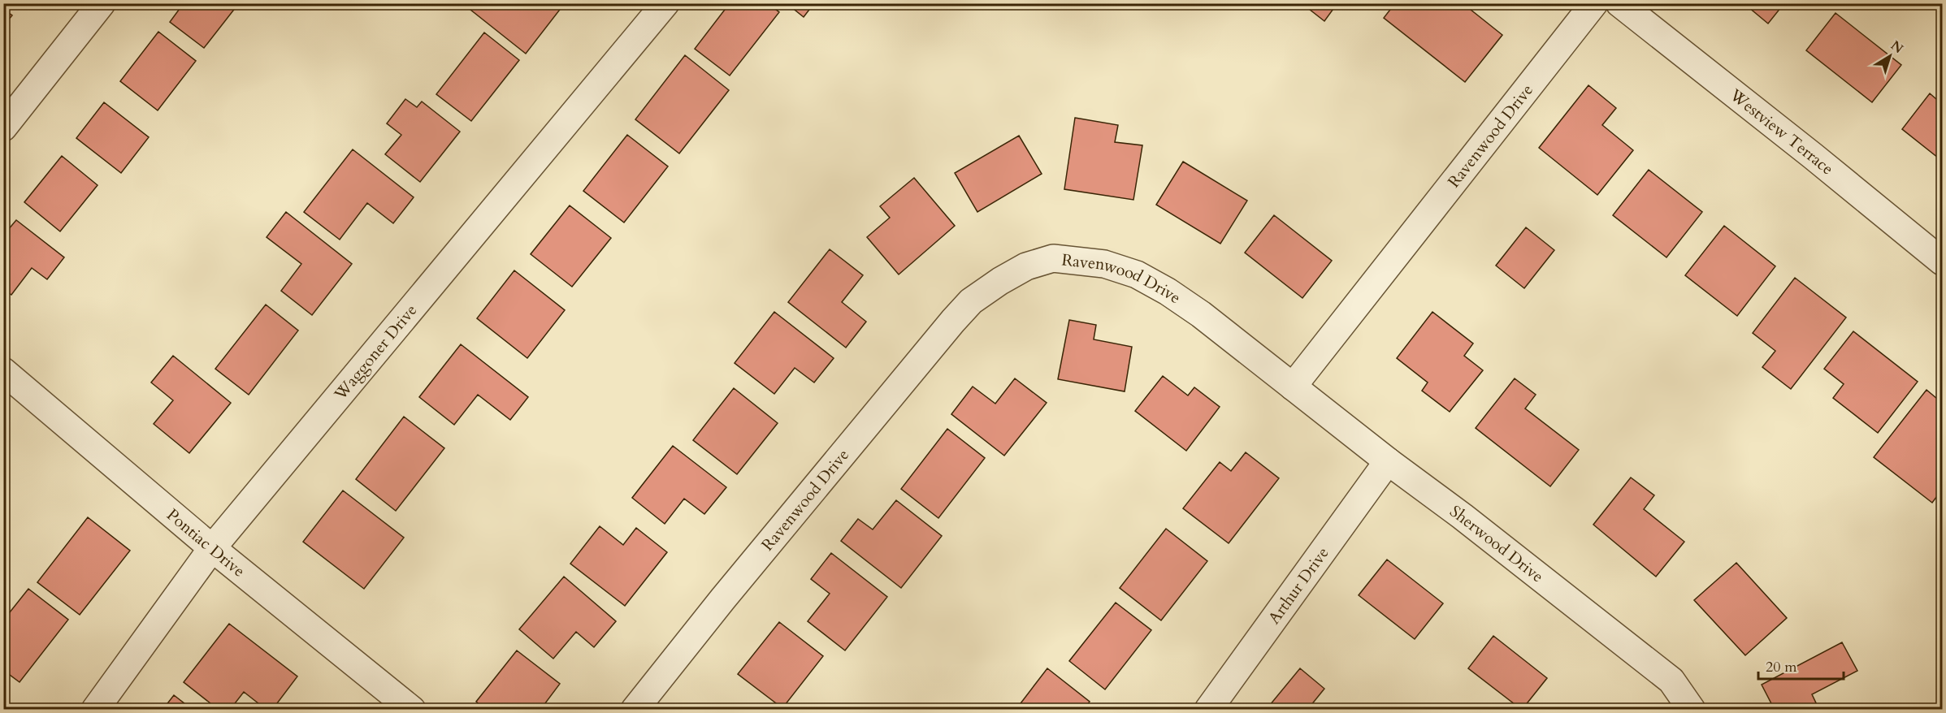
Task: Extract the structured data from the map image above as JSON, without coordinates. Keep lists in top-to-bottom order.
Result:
{
  "streets": {
    "street": [
      "Westview Terrace",
      "Ravenwood Drive",
      "Waggoner Drive",
      "Pontiac Drive",
      "Sherwood Drive",
      "Arthur Drive"
    ]
  },
  "crossings": [
    ["Ravenwood Drive", "Sherwood Drive"],
    ["Waggoner Drive", "Pontiac Drive"],
    ["Sherwood Drive", "Arthur Drive"]
  ],
  "scale_bar": "20 m",
  "north": "top right"
}
